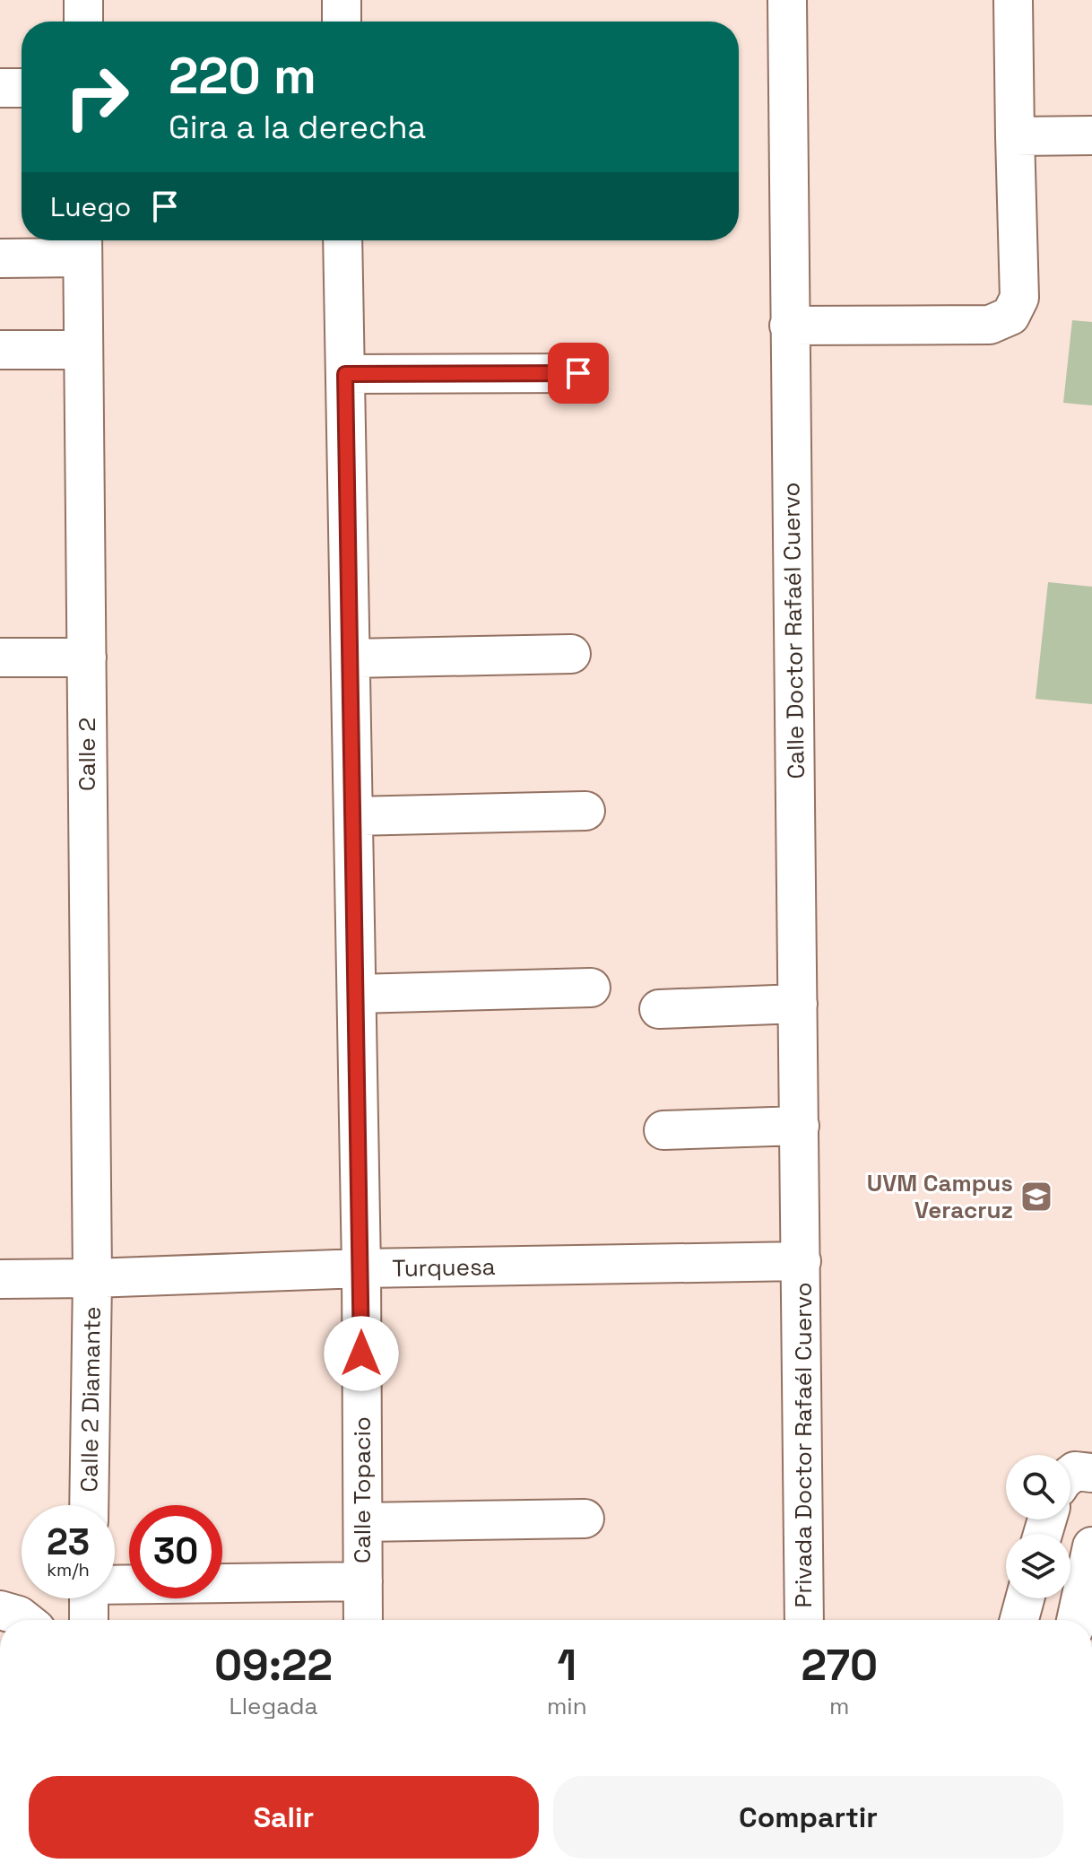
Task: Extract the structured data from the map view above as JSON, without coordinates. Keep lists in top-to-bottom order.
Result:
{
  "streets": {
    "street": [
      "Calle Doctor Rafaél Cuervo",
      "Calle 2",
      "Turquesa",
      "Calle 2 Diamante",
      "Privada Doctor Rafaél Cuervo",
      "Calle Topacio"
    ]
  },
  "crossings": [
    ["Calle Doctor Rafaél Cuervo", "Turquesa"],
    ["Calle Doctor Rafaél Cuervo", "Privada Doctor Rafaél Cuervo"],
    ["Calle 2", "Turquesa"],
    ["Calle 2", "Calle 2 Diamante"],
    ["Turquesa", "Calle 2 Diamante"],
    ["Turquesa", "Privada Doctor Rafaél Cuervo"],
    ["Turquesa", "Calle Topacio"]
  ],
  "places": {
    "school or university": ["UVM Campus Veracruz"]
  },
  "page": {
    "turn": ["220 m", "Gira a la derecha"],
    "then": "Luego",
    "speed": "23 km/h",
    "limit": "30",
    "eta": [
      "09:22",
      "Llegada",
      "1",
      "min",
      "270",
      "m"
    ],
    "buttons": ["Salir", "Compartir"]
  }
}
